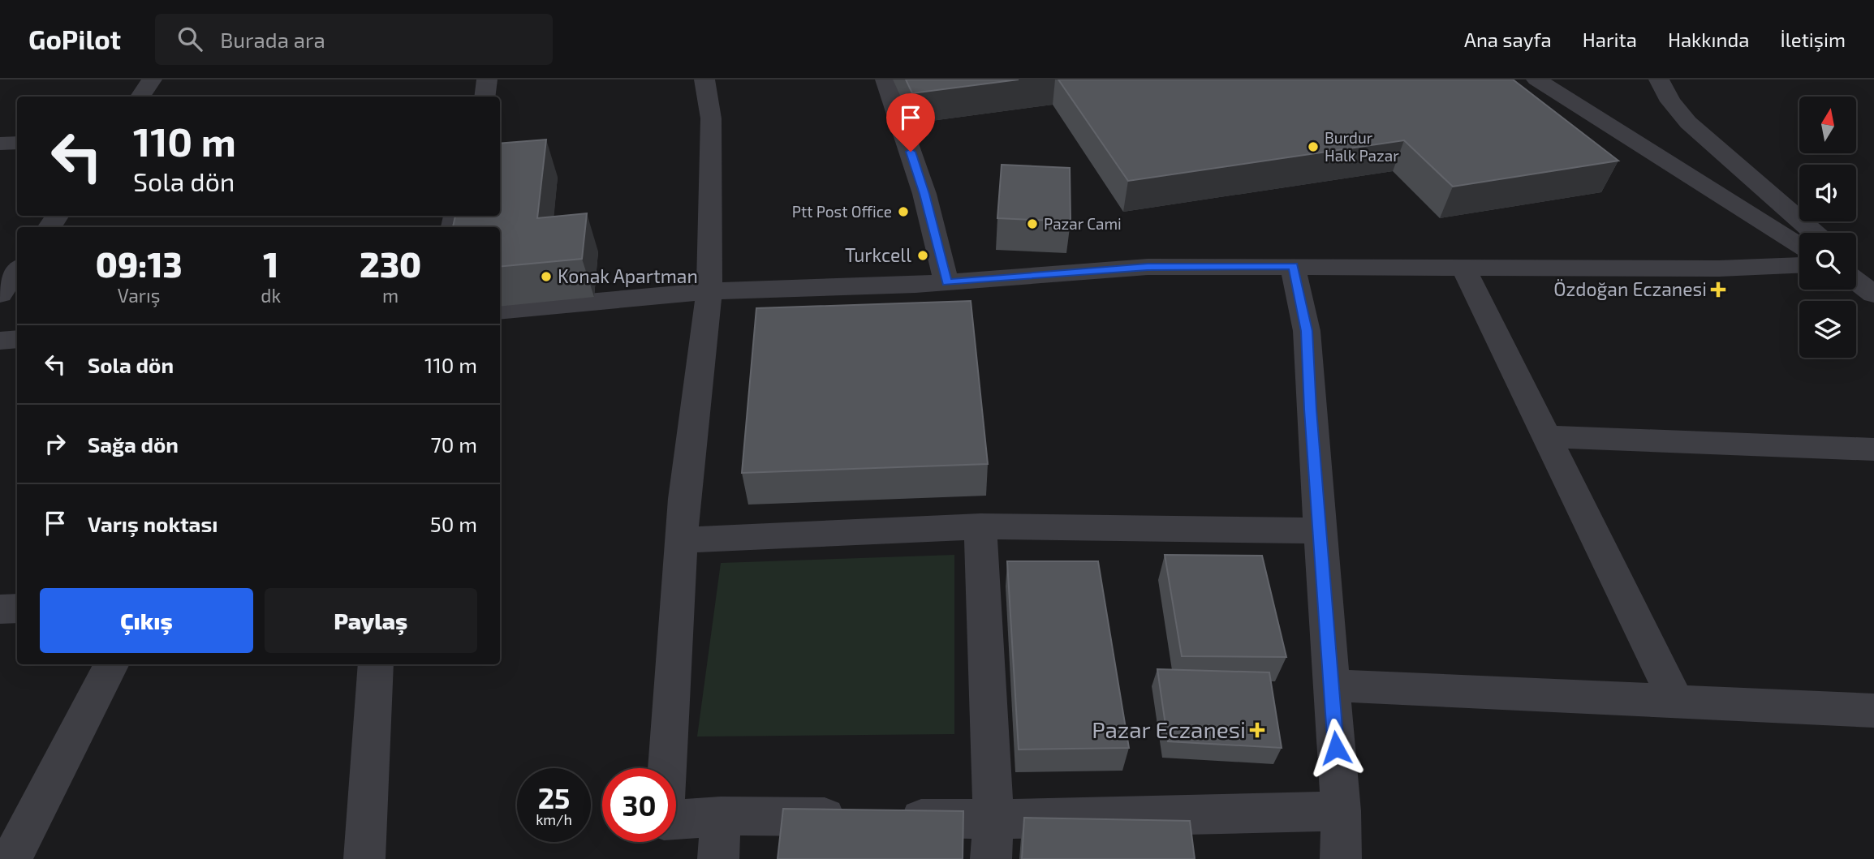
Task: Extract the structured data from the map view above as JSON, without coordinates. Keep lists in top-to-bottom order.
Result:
{
  "places": {
    "other": [
      "Burdur Halk Pazar",
      "Ptt Post Office",
      "Pazar Cami",
      "Turkcell",
      "Konak Apartman"
    ],
    "health": ["Özdoğan Eczanesi", "Pazar Eczanesi"]
  },
  "north": "top",
  "page": {
    "header": "GoPilot",
    "search": "Burada ara",
    "nav": [
      "Ana sayfa",
      "Harita",
      "Hakkında",
      "İletişim"
    ],
    "turn": ["110 m", "Sola dön"],
    "eta": [
      "09:13",
      "Varış",
      "1",
      "dk",
      "230",
      "m"
    ],
    "list": [
      {
        "name": "Sola dön",
        "value": "110 m"
      },
      {
        "name": "Sağa dön",
        "value": "70 m"
      },
      {
        "name": "Varış noktası",
        "value": "50 m"
      }
    ],
    "buttons": ["Çıkış", "Paylaş"],
    "speed": "25 km/h",
    "limit": "30"
  }
}
